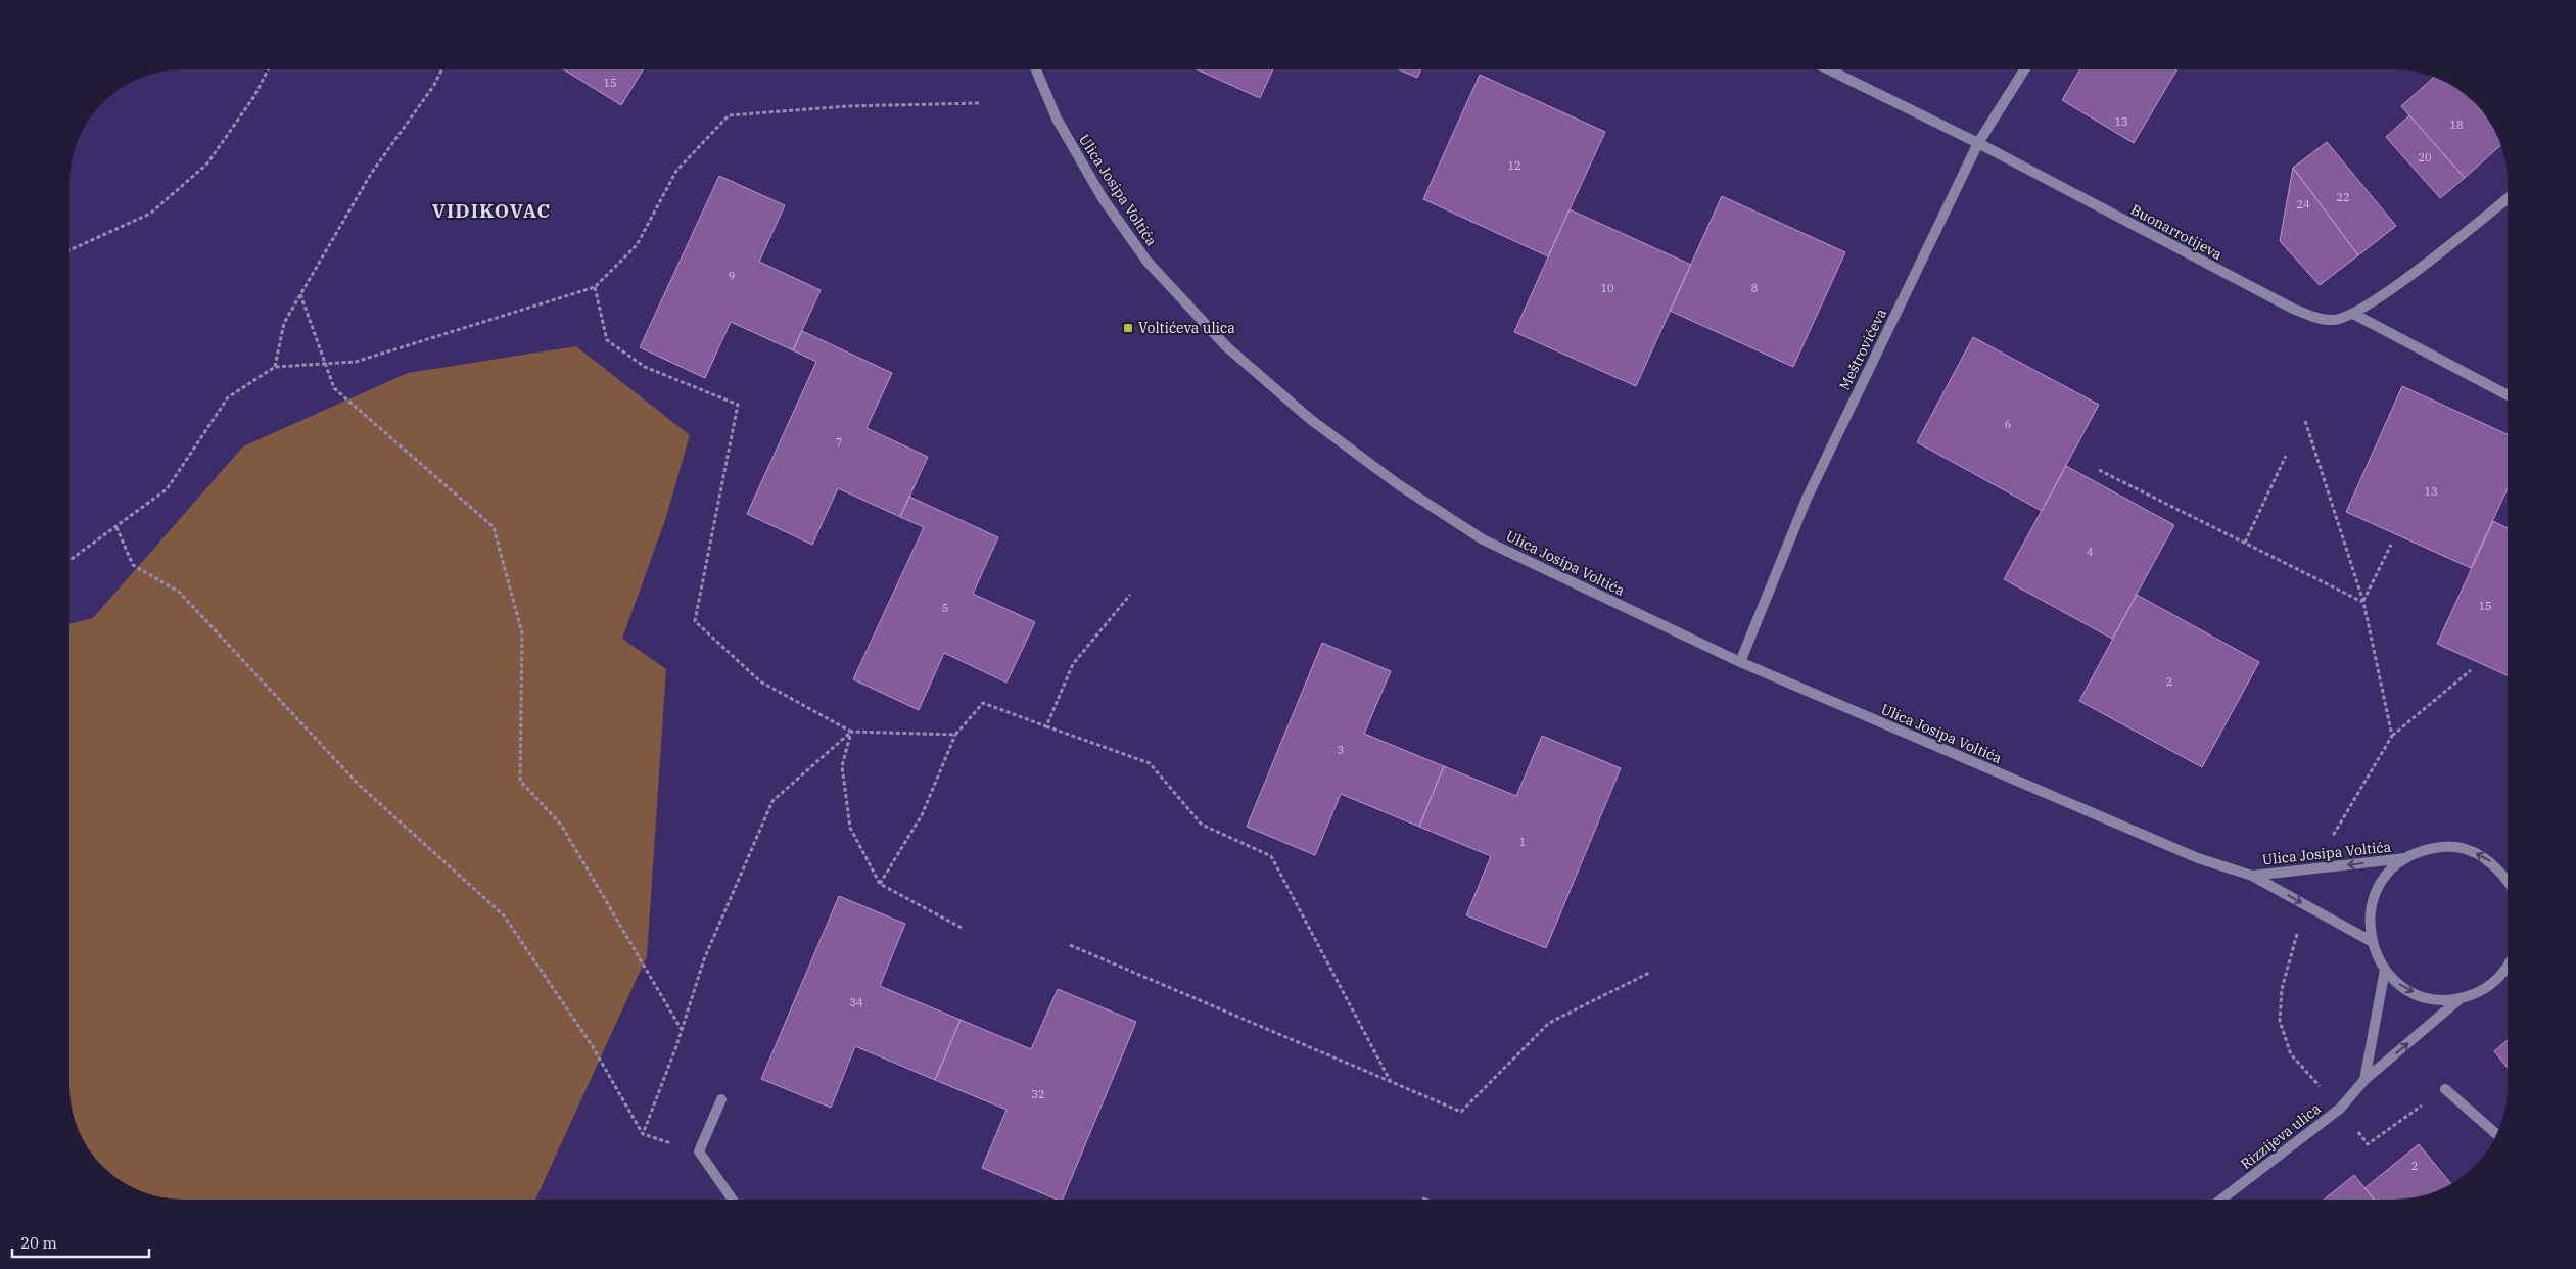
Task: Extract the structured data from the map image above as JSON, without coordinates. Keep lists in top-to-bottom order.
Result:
{
  "streets": {
    "street": [
      "Ulica Josipa Voltića",
      "Buonarrotijeva",
      "Meštrovićeva",
      "Rizzijeva ulica"
    ]
  },
  "crossings": [
    ["Ulica Josipa Voltića", "Meštrovićeva"],
    ["Buonarrotijeva", "Meštrovićeva"]
  ],
  "one_way": ["Rizzijeva ulica"],
  "districts": ["VIDIKOVAC"],
  "places": {
    "transit": ["Voltićeva ulica"]
  },
  "house_numbers": [
    "15",
    "13",
    "18",
    "20",
    "12",
    "22",
    "24",
    "9",
    "10",
    "8",
    "6",
    "7",
    "13",
    "4",
    "15",
    "5",
    "2",
    "3",
    "1",
    "34",
    "32",
    "2"
  ],
  "scale_bar": "20 m"
}
